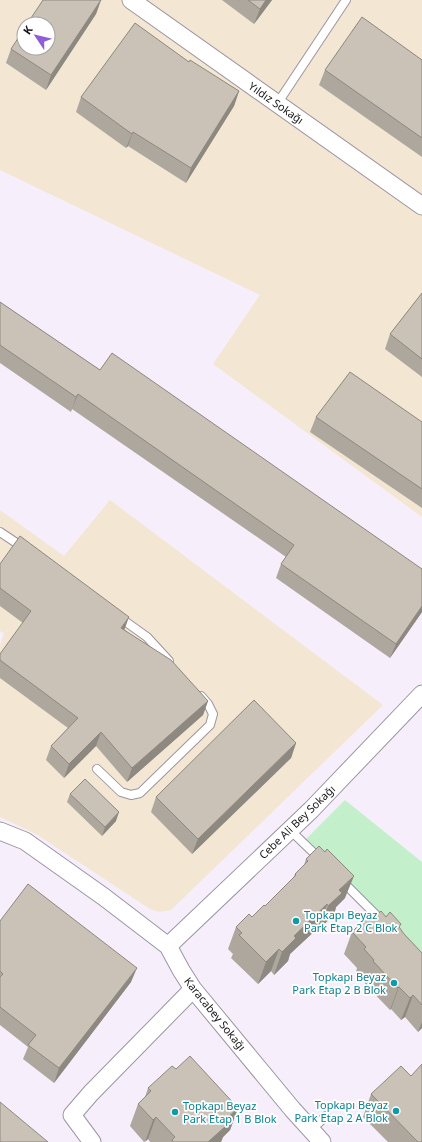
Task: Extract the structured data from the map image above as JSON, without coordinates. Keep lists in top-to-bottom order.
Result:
{
  "streets": {
    "street": ["Yıldız Sokağı", "Cebe Ali Bey Sokağı", "Karacabey Sokağı"]
  },
  "crossings": [
    ["Cebe Ali Bey Sokağı", "Karacabey Sokağı"]
  ],
  "places": [
    "Topkapı Beyaz Park Etap 2 C Blok",
    "Topkapı Beyaz Park Etap 2 B Blok",
    "Topkapı Beyaz Park Etap 2 A Blok",
    "Topkapı Beyaz Park Etap 1 B Blok"
  ],
  "north": "top left"
}
